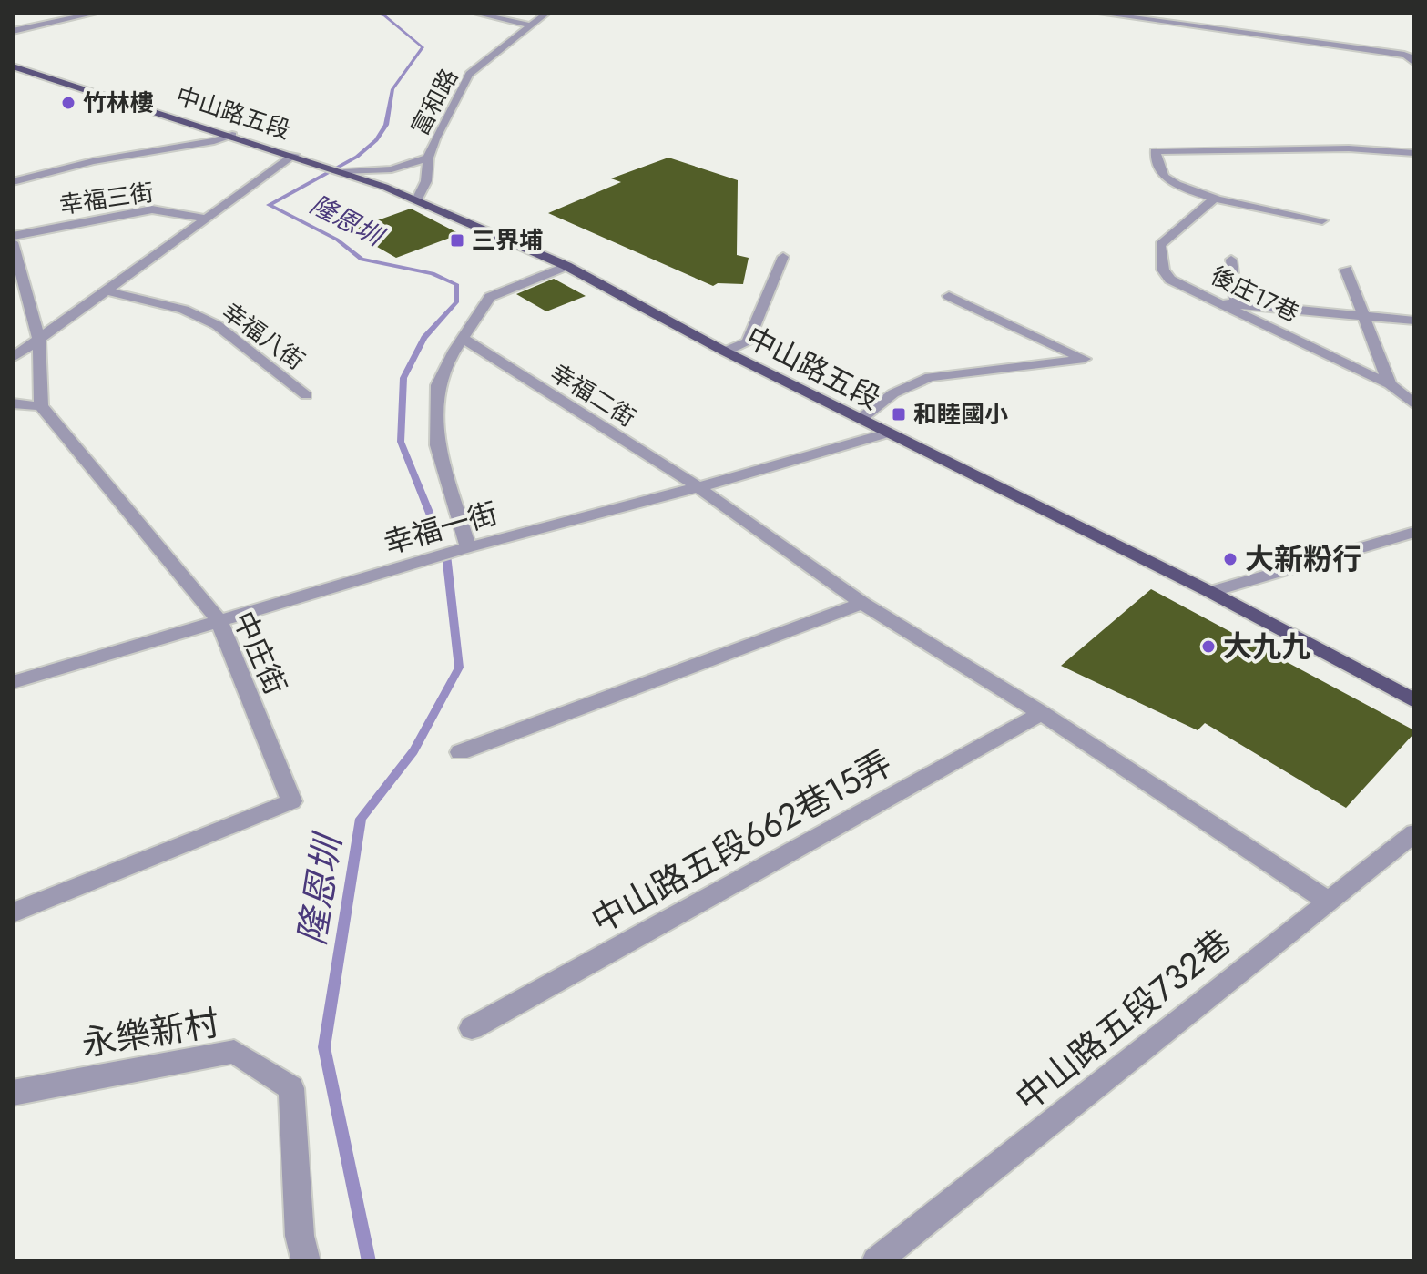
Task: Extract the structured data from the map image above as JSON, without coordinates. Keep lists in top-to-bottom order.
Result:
{
  "streets": {
    "main road": ["中山路五段"],
    "street": [
      "富和路",
      "幸福三街",
      "後庄17巷",
      "幸福八街",
      "幸福二街",
      "幸福一街",
      "中庄街",
      "中山路五段662巷15弄",
      "中山路五段732巷",
      "永樂新村"
    ]
  },
  "crossings": [
    ["富和路", "中山路五段"],
    ["中山路五段", "幸福一街"],
    ["幸福二街", "幸福一街"],
    ["幸福一街", "中庄街"]
  ],
  "water": ["隆恩圳"],
  "places": {
    "other": ["竹林樓", "大新粉行", "大九九"],
    "transit": ["三界埔", "和睦國小"]
  }
}
